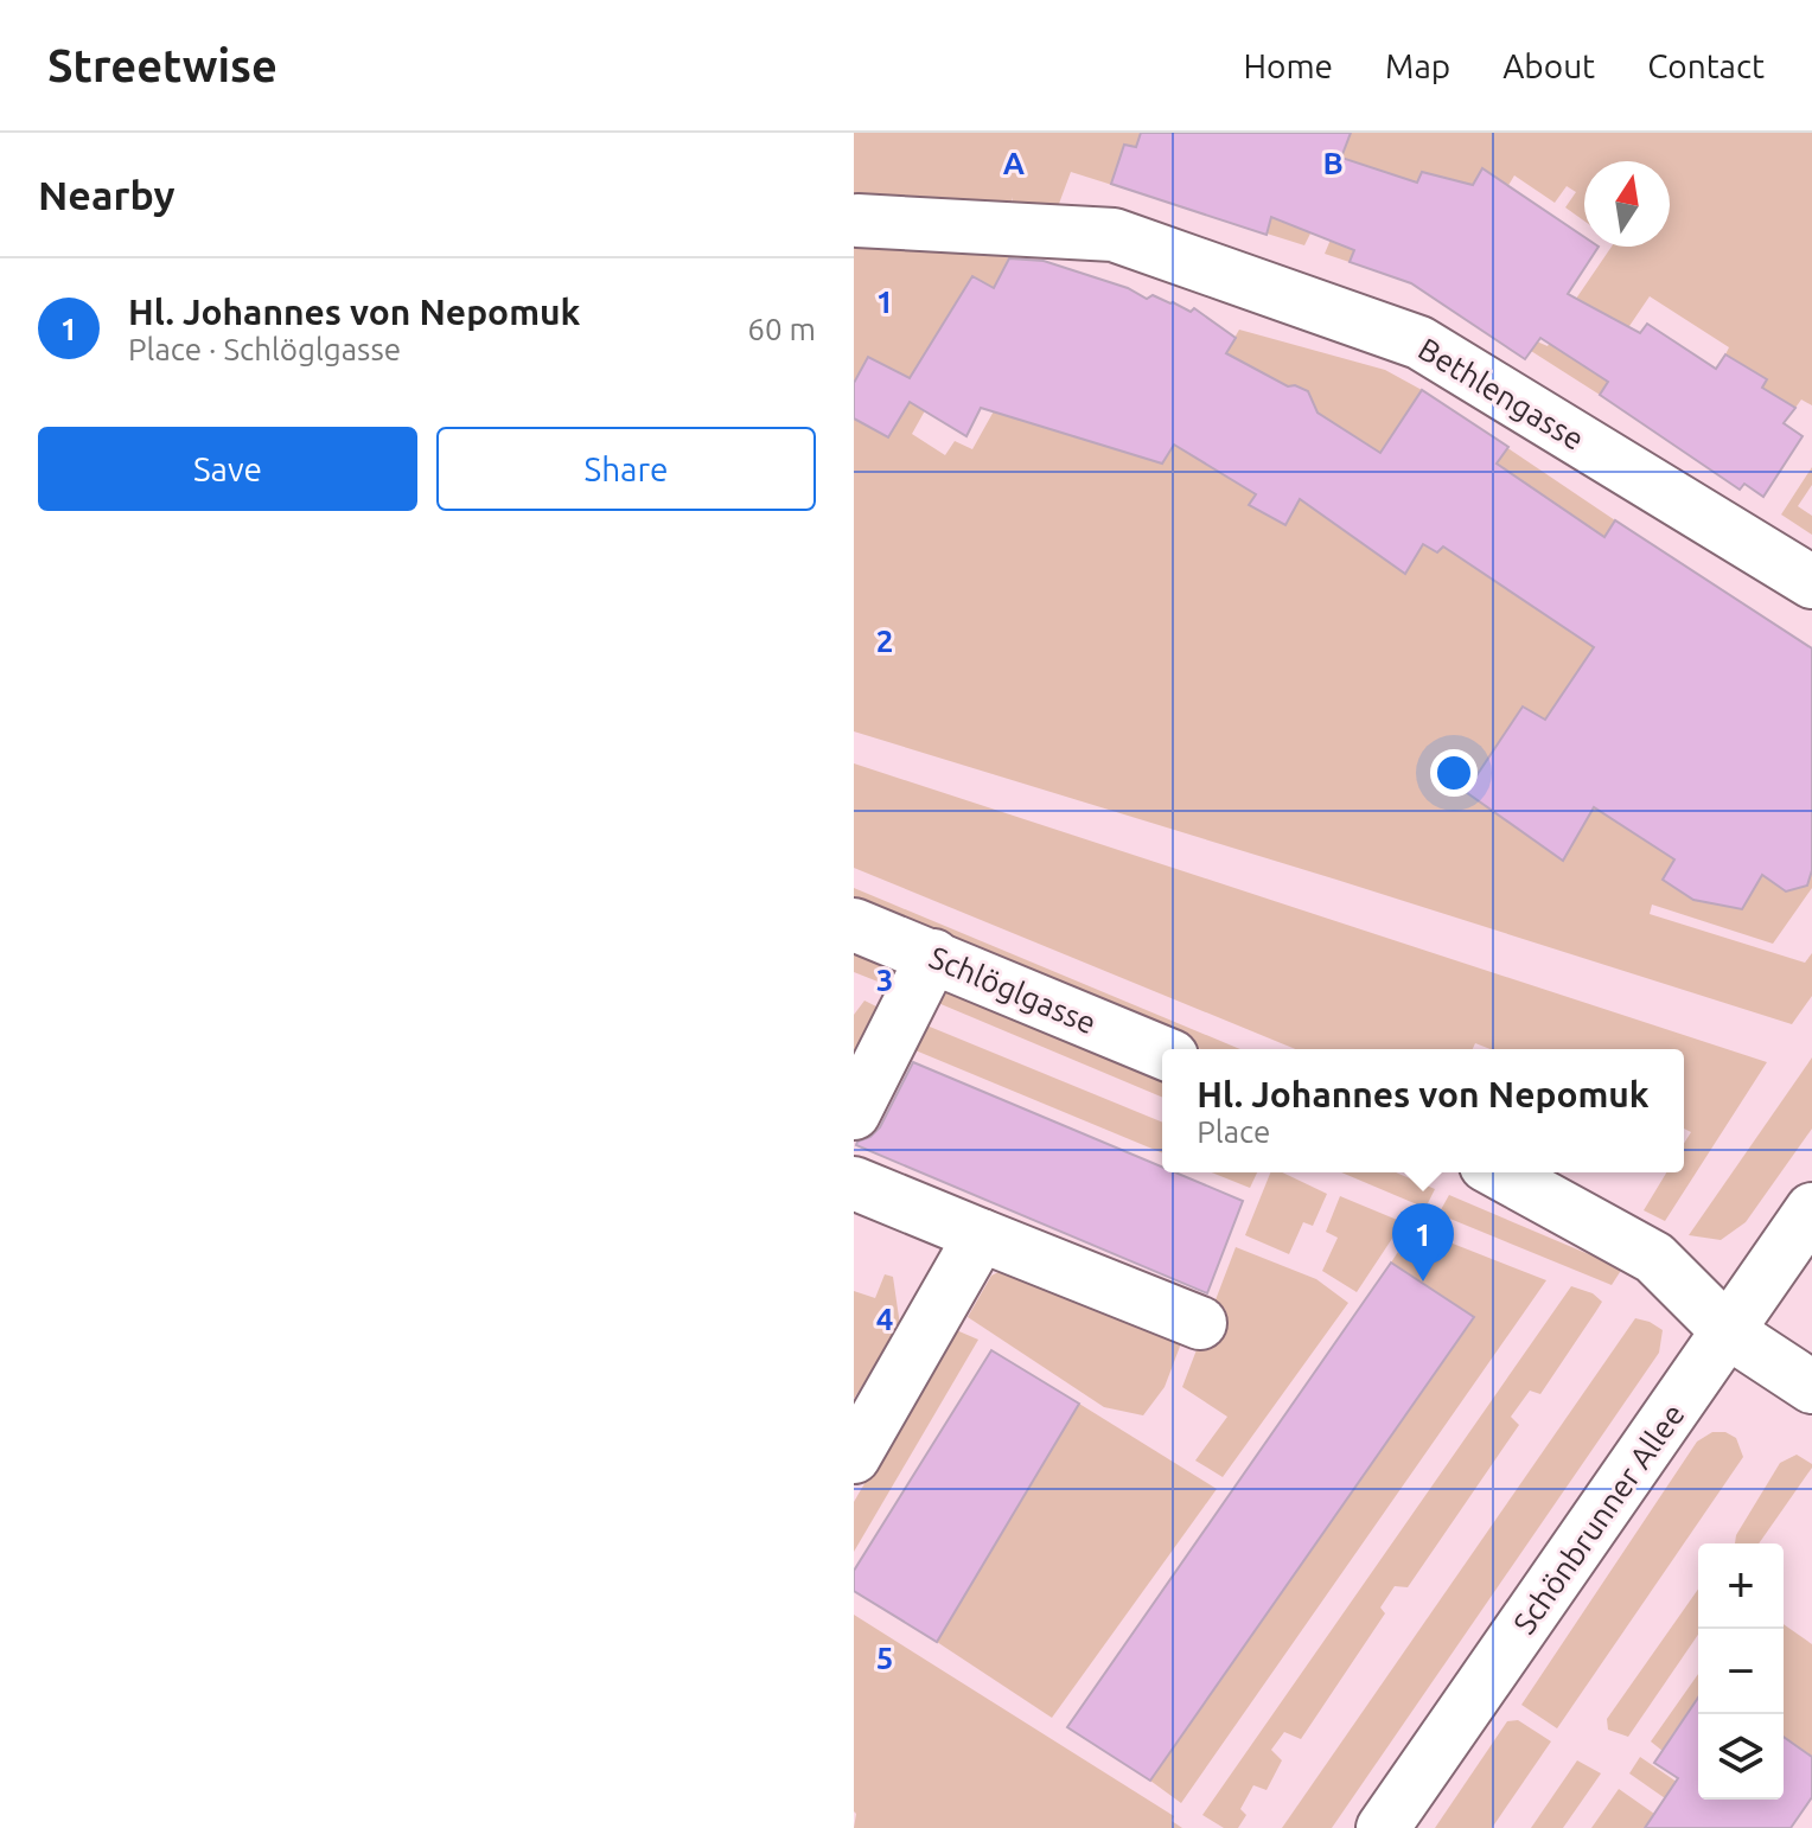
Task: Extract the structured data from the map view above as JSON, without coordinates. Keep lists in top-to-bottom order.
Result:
{
  "streets": {
    "street": ["Bethlengasse", "Schlöglgasse", "Schönbrunner Allee"]
  },
  "north": "top",
  "page": {
    "header": "Streetwise",
    "nav": [
      "Home",
      "Map",
      "About",
      "Contact"
    ],
    "heading": "Nearby",
    "list": [
      {
        "mark": "1",
        "name": "Hl. Johannes von Nepomuk",
        "note": "Place · Schlöglgasse",
        "value": "60 m"
      }
    ],
    "buttons": ["Save", "Share"],
    "popup": ["Hl. Johannes von Nepomuk", "Place"],
    "pins": "1",
    "map_buttons": ["+", "−"]
  },
  "grid": {
    "columns": ["A", "B"],
    "rows": [
      "1",
      "2",
      "3",
      "4",
      "5"
    ]
  }
}
